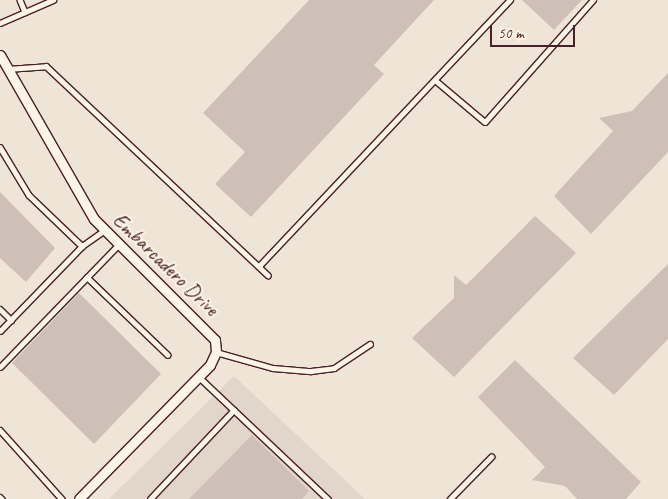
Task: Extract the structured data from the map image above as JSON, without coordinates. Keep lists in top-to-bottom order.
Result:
{
  "streets": {
    "street": ["Embarcadero Drive"]
  },
  "scale_bar": "50 m"
}
